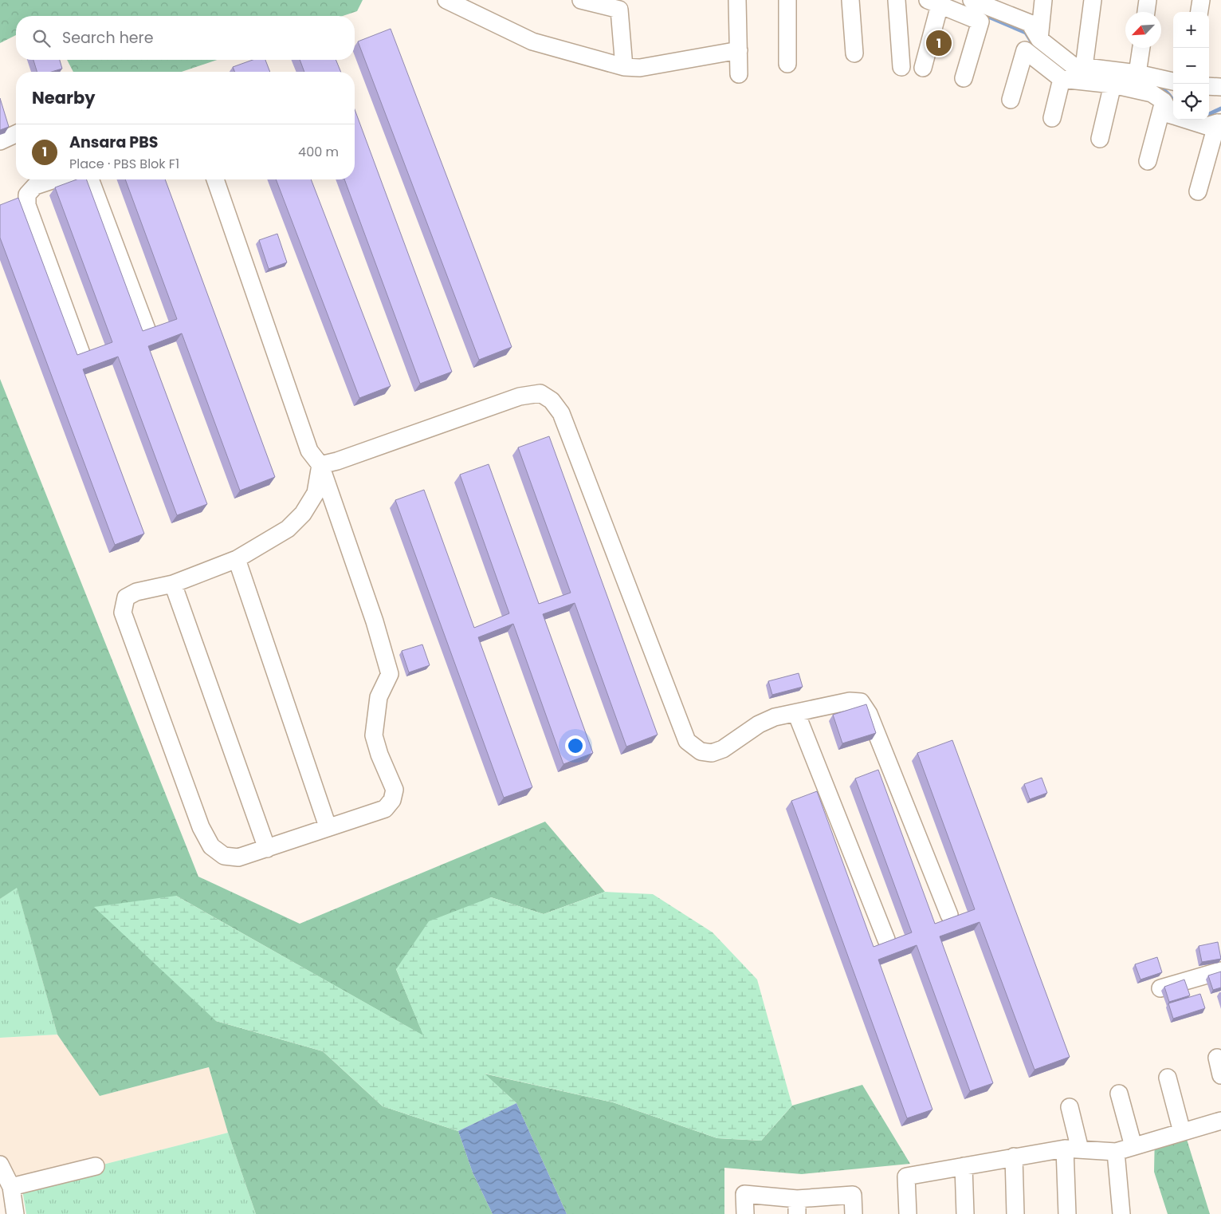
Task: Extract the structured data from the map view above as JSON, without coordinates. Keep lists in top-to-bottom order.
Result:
{
  "north": "bottom left",
  "page": {
    "map_buttons": ["+", "−"],
    "search": "Search here",
    "pins": "1",
    "heading": "Nearby",
    "list": [
      {
        "mark": "1",
        "name": "Ansara PBS",
        "note": "Place · PBS Blok F1",
        "value": "400 m"
      }
    ]
  }
}
